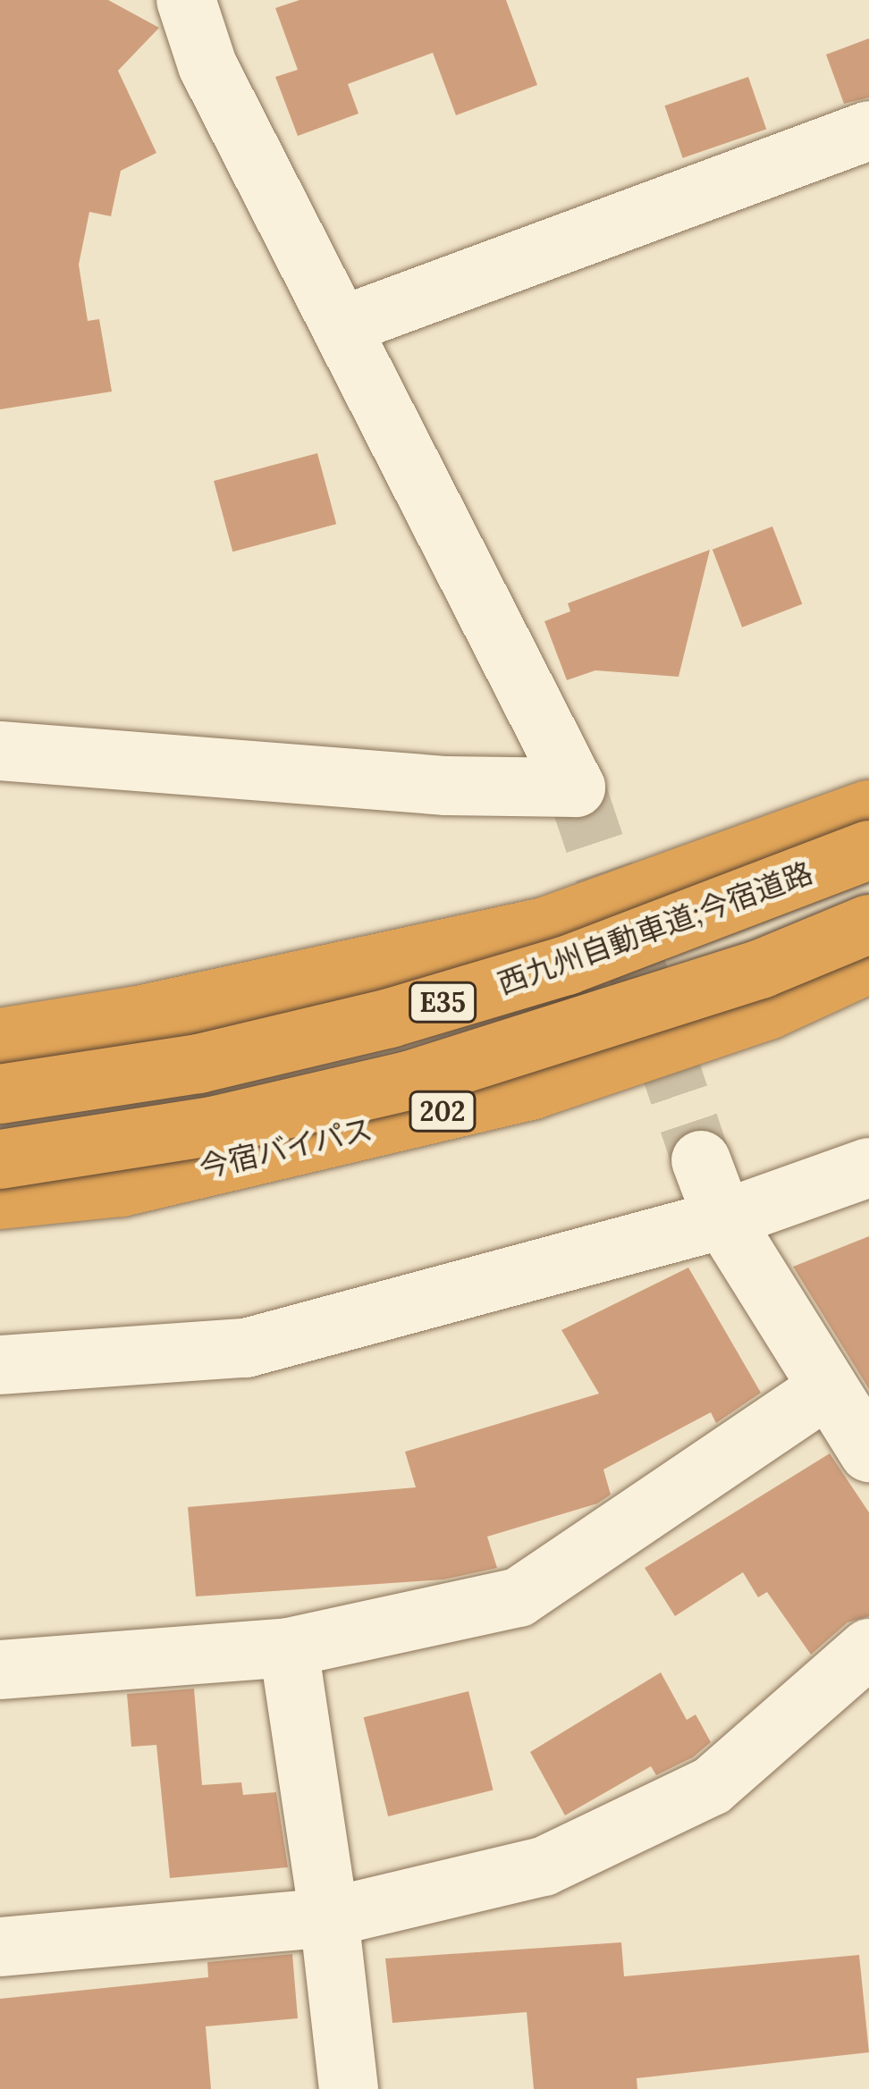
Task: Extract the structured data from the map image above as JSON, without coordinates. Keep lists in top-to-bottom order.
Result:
{
  "streets": {
    "highway": [
      "西九州自動車道;今宿道路",
      "E35",
      "202",
      "今宿バイパス"
    ]
  }
}
